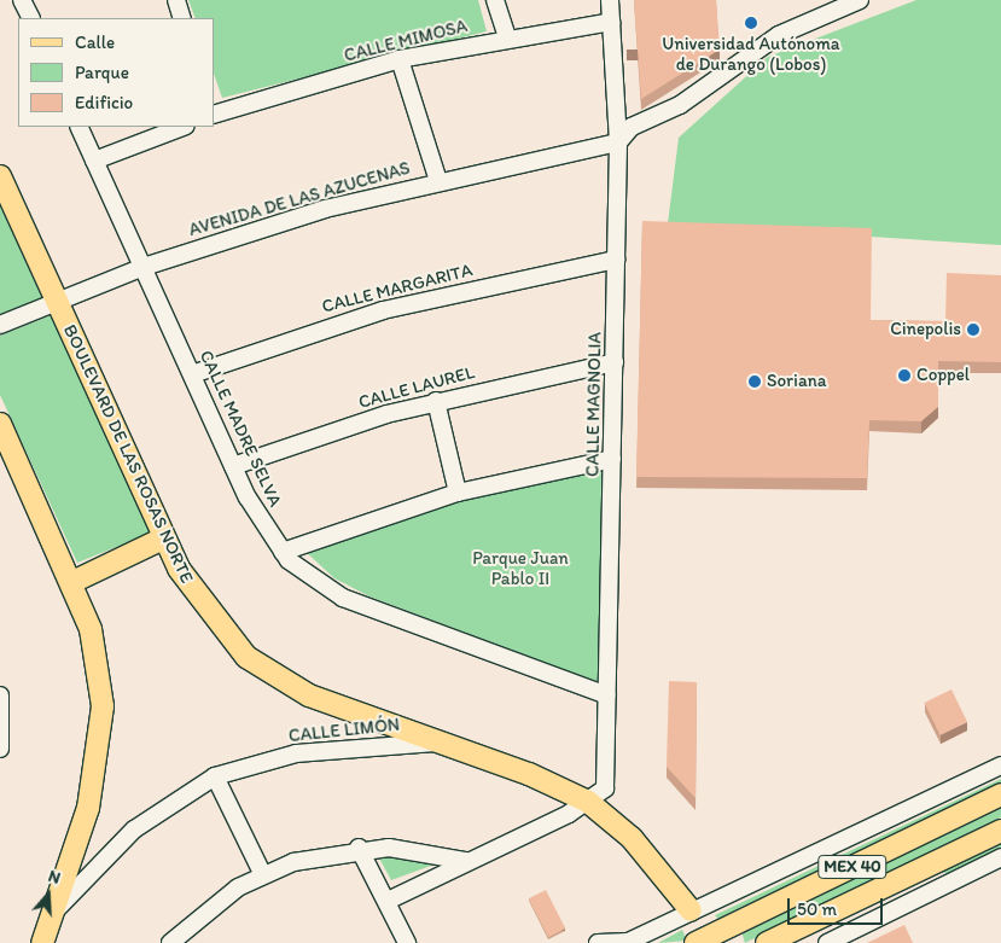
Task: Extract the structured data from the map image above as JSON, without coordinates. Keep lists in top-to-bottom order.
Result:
{
  "streets": {
    "main road": ["BOULEVARD DE LAS ROSAS NORTE", "MEX 40"],
    "street": [
      "CALLE MIMOSA",
      "AVENIDA DE LAS AZUCENAS",
      "CALLE MARGARITA",
      "CALLE LAUREL",
      "CALLE MAGNOLIA",
      "CALLE MADRE SELVA",
      "CALLE LIMÓN"
    ]
  },
  "crossings": [
    ["CALLE MIMOSA", "CALLE MAGNOLIA"],
    ["AVENIDA DE LAS AZUCENAS", "CALLE MAGNOLIA"],
    ["AVENIDA DE LAS AZUCENAS", "CALLE MADRE SELVA"],
    ["AVENIDA DE LAS AZUCENAS", "BOULEVARD DE LAS ROSAS NORTE"],
    ["CALLE MARGARITA", "CALLE MAGNOLIA"],
    ["CALLE MARGARITA", "CALLE MADRE SELVA"],
    ["CALLE LAUREL", "CALLE MAGNOLIA"],
    ["CALLE LAUREL", "CALLE MADRE SELVA"],
    ["CALLE MAGNOLIA", "CALLE MADRE SELVA"],
    ["CALLE MAGNOLIA", "BOULEVARD DE LAS ROSAS NORTE"],
    ["BOULEVARD DE LAS ROSAS NORTE", "CALLE LIMÓN"]
  ],
  "parks": ["Parque Juan Pablo II"],
  "places": [
    "Universidad Autónoma de Durango (Lobos)",
    "Cinepolis",
    "Coppel",
    "Soriana"
  ],
  "legend": ["Calle", "Parque", "Edificio"],
  "scale_bar": "50 m",
  "north": "top"
}
